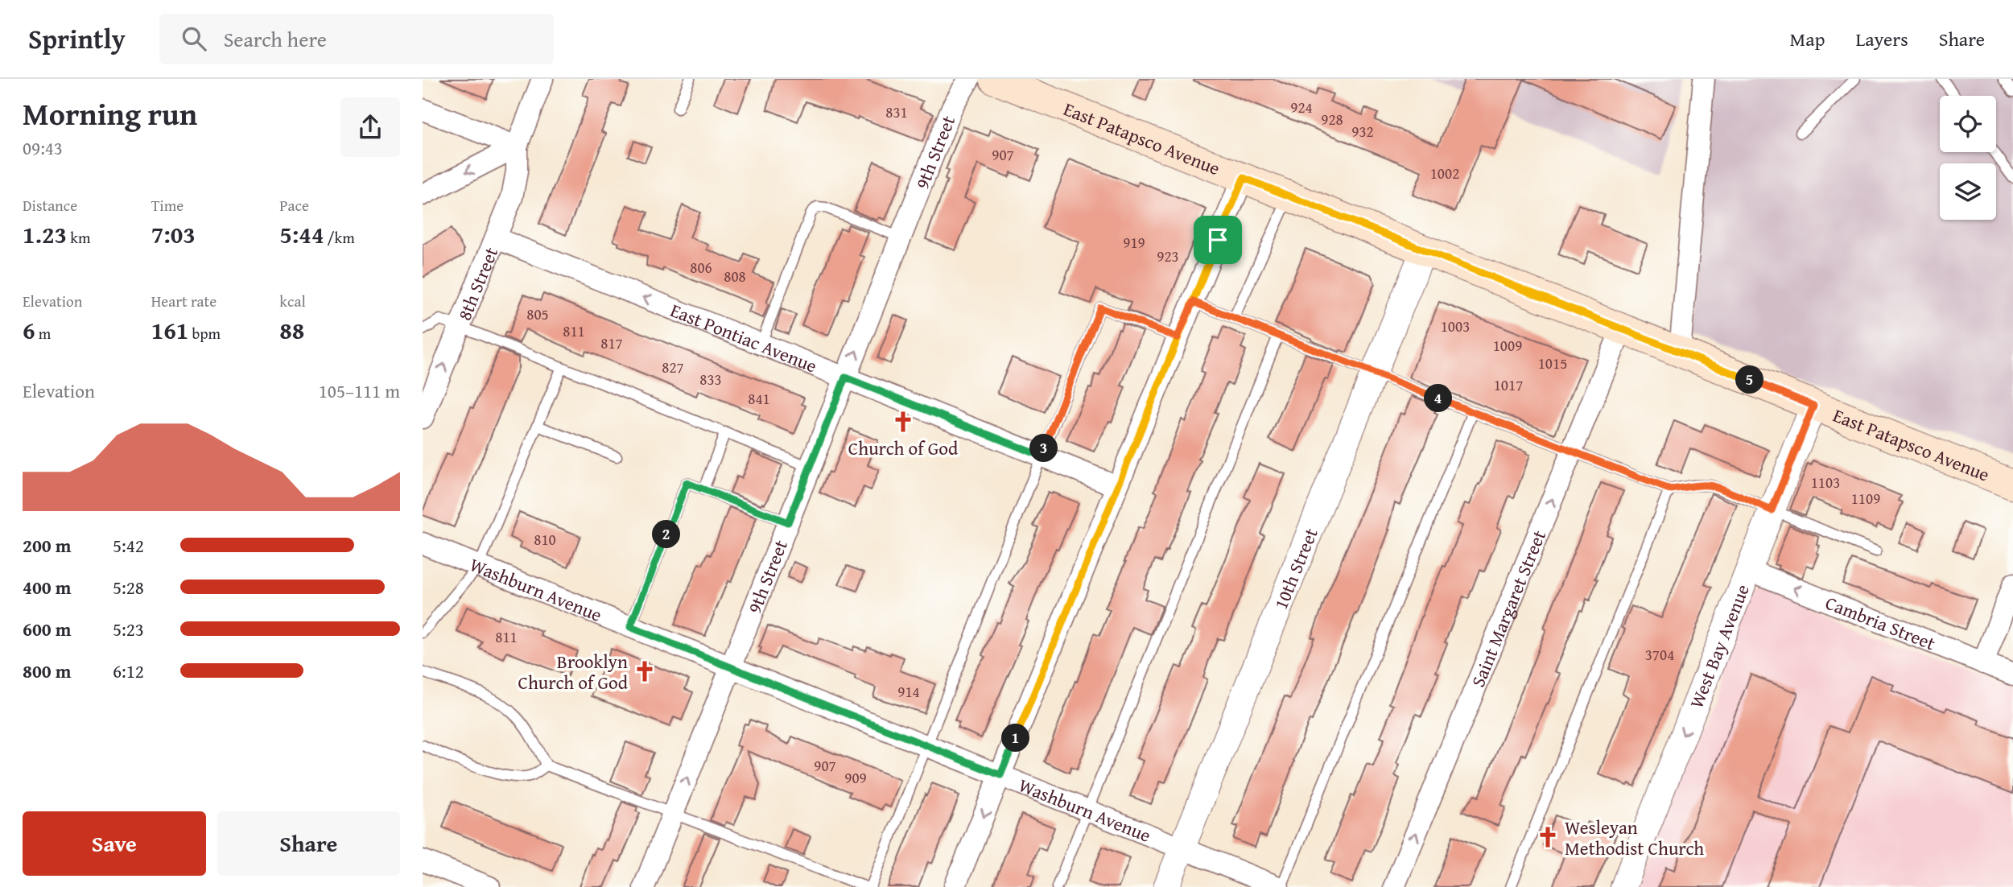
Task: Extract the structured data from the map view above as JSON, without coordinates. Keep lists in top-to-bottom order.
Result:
{
  "streets": {
    "main road": ["East Patapsco Avenue"],
    "street": [
      "9th Street",
      "8th Street",
      "East Pontiac Avenue",
      "10th Street",
      "Washburn Avenue",
      "Saint Margaret Street",
      "Cambria Street",
      "West Bay Avenue"
    ]
  },
  "crossings": [
    ["East Patapsco Avenue", "10th Street"],
    ["East Patapsco Avenue", "Saint Margaret Street"],
    ["East Patapsco Avenue", "West Bay Avenue"],
    ["9th Street", "East Pontiac Avenue"],
    ["9th Street", "Washburn Avenue"],
    ["8th Street", "East Pontiac Avenue"],
    ["10th Street", "Washburn Avenue"],
    ["Cambria Street", "West Bay Avenue"]
  ],
  "one_way": [
    "9th Street",
    "East Pontiac Avenue",
    "Saint Margaret Street",
    "Cambria Street",
    "West Bay Avenue"
  ],
  "places": {
    "church": ["Church of God", "Brooklyn Church of God", "Wesleyan Methodist Church"]
  },
  "house_numbers": [
    "924",
    "831",
    "928",
    "932",
    "907",
    "1002",
    "919",
    "923",
    "806",
    "808",
    "805",
    "1003",
    "811",
    "817",
    "1009",
    "1015",
    "827",
    "833",
    "1017",
    "841",
    "1103",
    "1109",
    "810",
    "811",
    "3704",
    "914",
    "907",
    "909"
  ],
  "page": {
    "header": "Sprintly",
    "search": "Search here",
    "nav": ["Map", "Layers", "Share"],
    "heading": ["Morning run", "09:43"],
    "stats": [
      ["Distance", "1.23 km"],
      ["Time", "7:03"],
      ["Pace", "5:44 /km"],
      ["Elevation", "6 m"],
      ["Heart rate", "161 bpm"],
      ["kcal", "88"]
    ],
    "pins": [
      "5",
      "4",
      "3",
      "2",
      "1"
    ],
    "chart": ["Elevation", "105–111 m"],
    "list": [
      {
        "name": "200 m",
        "note": "5:42"
      },
      {
        "name": "400 m",
        "note": "5:28"
      },
      {
        "name": "600 m",
        "note": "5:23"
      },
      {
        "name": "800 m",
        "note": "6:12"
      }
    ],
    "buttons": ["Save", "Share"]
  }
}
